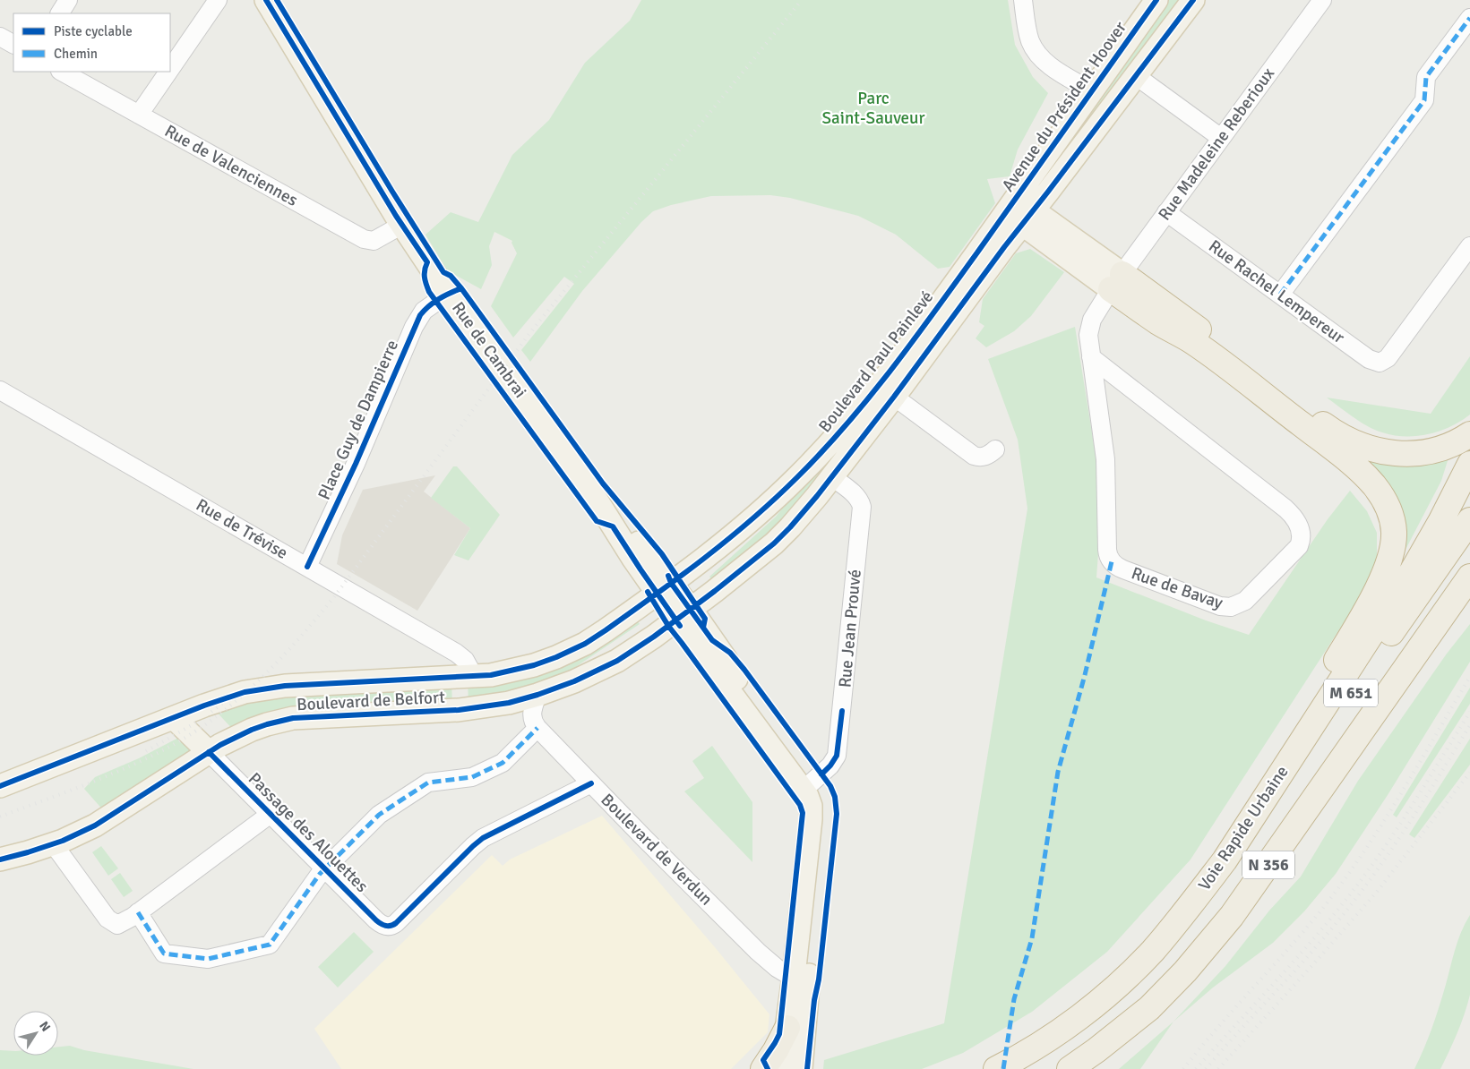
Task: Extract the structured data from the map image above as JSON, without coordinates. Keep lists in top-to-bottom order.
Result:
{
  "streets": {
    "highway": ["M 651", "Voie Rapide Urbaine", "N 356"],
    "main road": [
      "Avenue du Président Hoover",
      "Rue de Cambrai",
      "Boulevard Paul Painlevé",
      "Boulevard de Belfort",
      "Passage des Alouettes"
    ],
    "street": [
      "Rue Madeleine Reberioux",
      "Rue de Valenciennes",
      "Rue Rachel Lempereur",
      "Place Guy de Dampierre",
      "Rue de Trévise",
      "Rue de Bavay",
      "Rue Jean Prouvé",
      "Boulevard de Verdun"
    ]
  },
  "crossings": [
    ["Avenue du Président Hoover", "Rue Madeleine Reberioux"],
    ["Avenue du Président Hoover", "Boulevard Paul Painlevé"],
    ["Avenue du Président Hoover", "Rue de Bavay"],
    ["Rue Madeleine Reberioux", "Rue Rachel Lempereur"],
    ["Rue Madeleine Reberioux", "Rue de Bavay"],
    ["Rue de Valenciennes", "Rue de Cambrai"],
    ["Rue de Cambrai", "Boulevard Paul Painlevé"],
    ["Rue de Cambrai", "Place Guy de Dampierre"],
    ["Rue de Cambrai", "Boulevard de Belfort"],
    ["Boulevard Paul Painlevé", "Rue Jean Prouvé"],
    ["Boulevard Paul Painlevé", "Boulevard de Belfort"],
    ["Place Guy de Dampierre", "Rue de Trévise"],
    ["Rue de Trévise", "Boulevard de Belfort"],
    ["M 651", "Voie Rapide Urbaine"],
    ["Boulevard de Belfort", "Passage des Alouettes"],
    ["Passage des Alouettes", "Boulevard de Verdun"]
  ],
  "parks": ["Parc Saint-Sauveur"],
  "legend": ["Piste cyclable", "Chemin"],
  "north": "top right"
}
